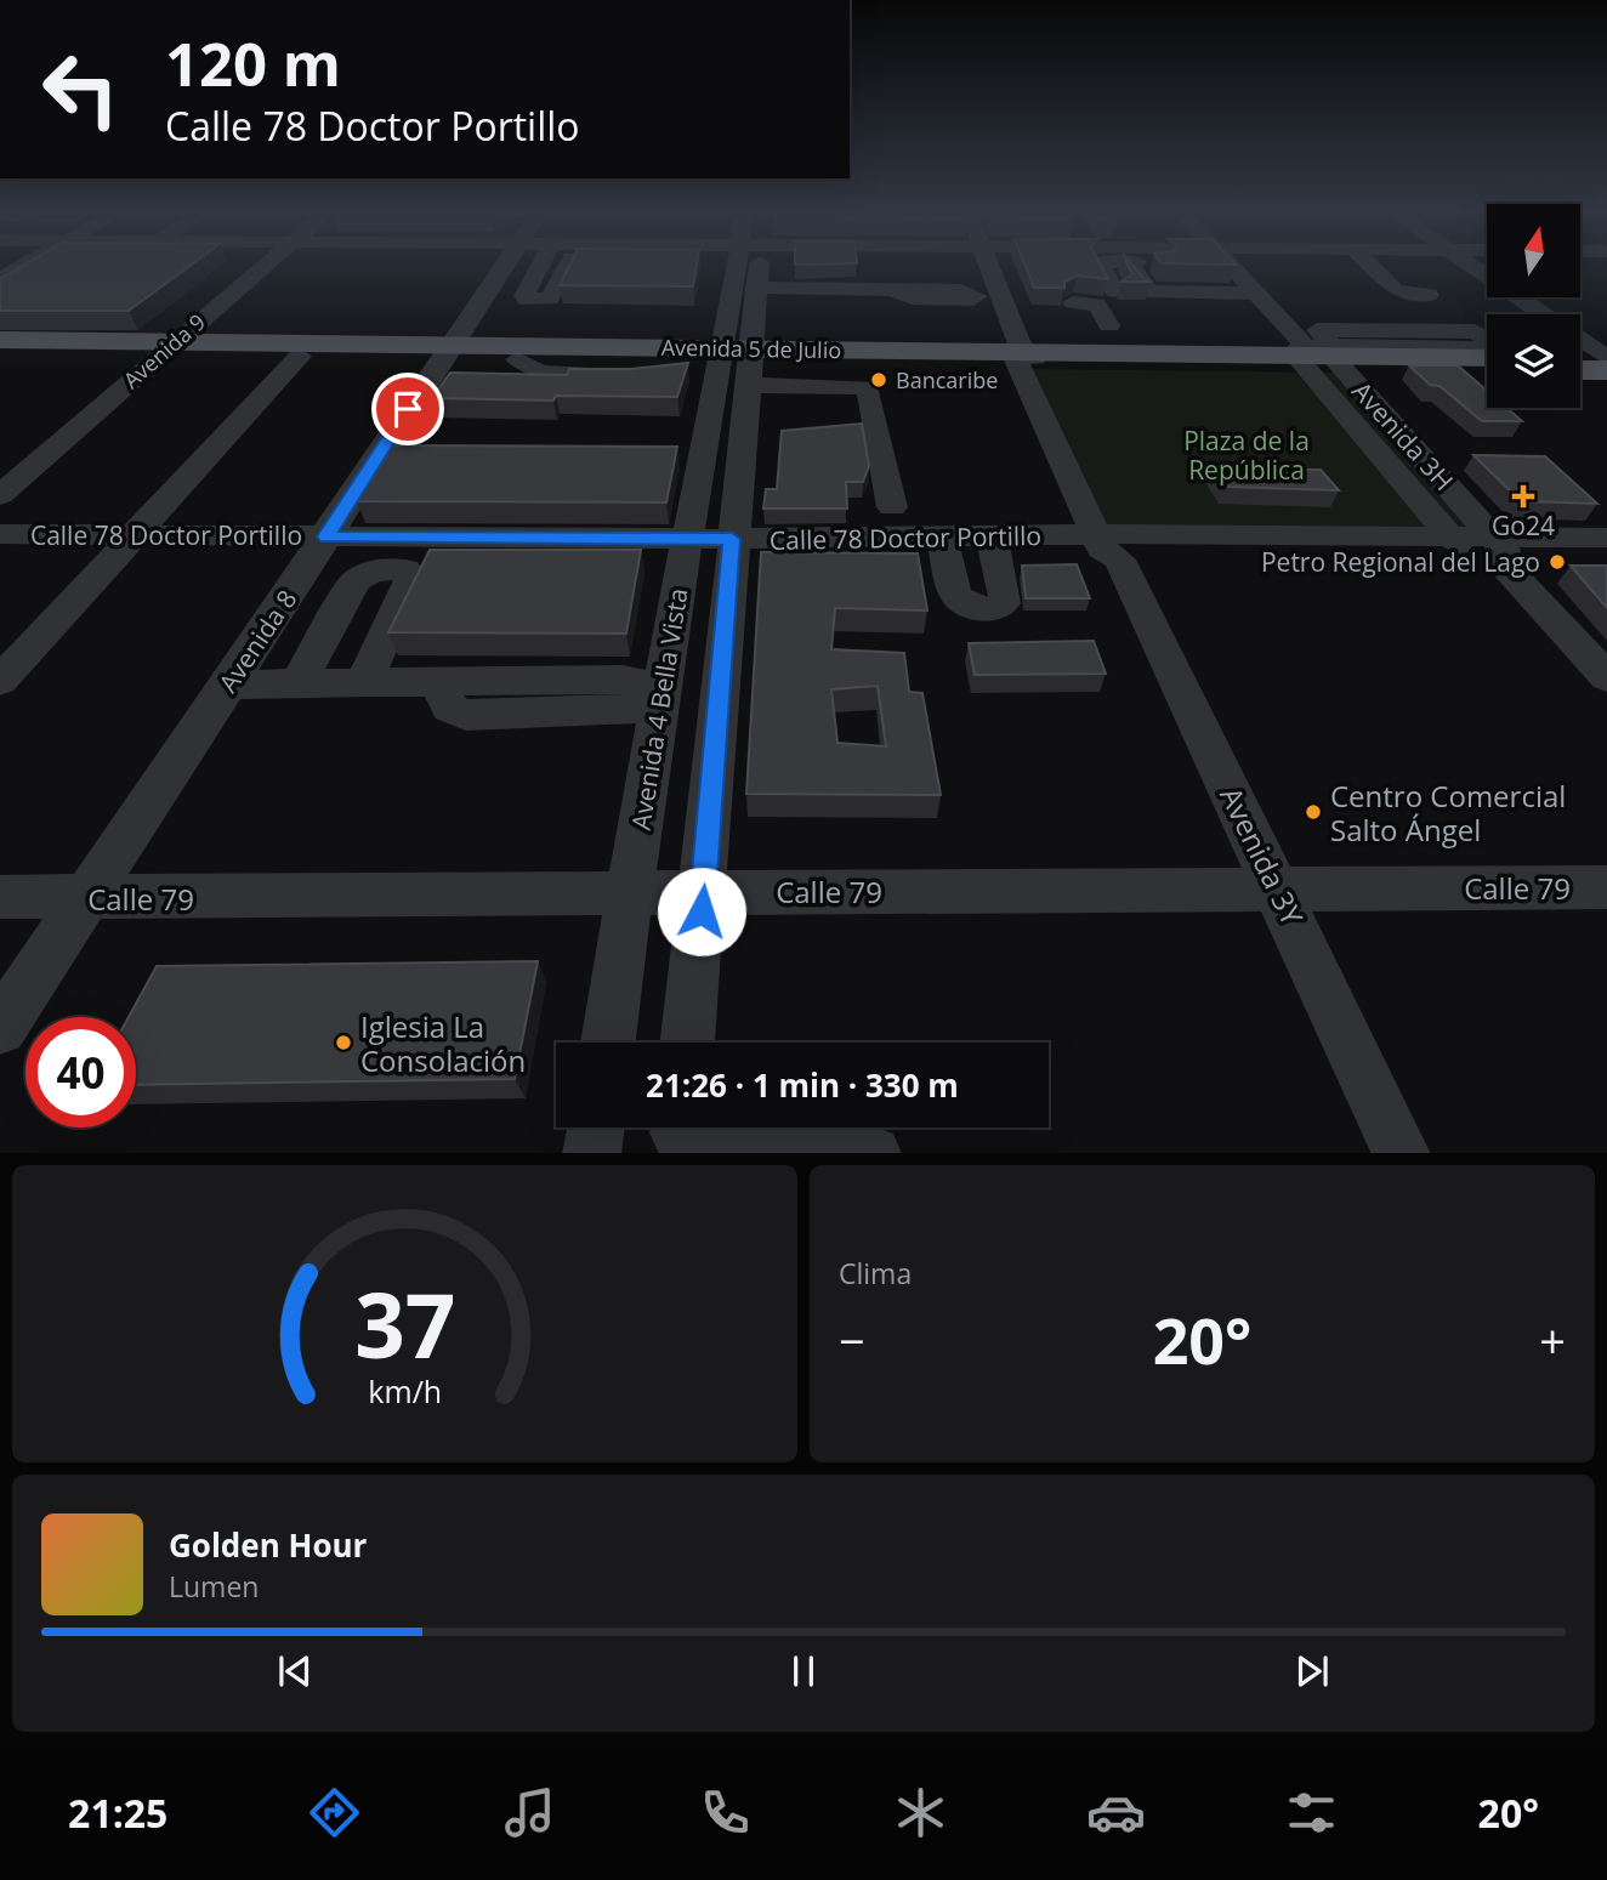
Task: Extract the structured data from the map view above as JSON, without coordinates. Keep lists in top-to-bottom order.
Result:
{
  "streets": {
    "main road": ["Avenida 5 de Julio"],
    "street": [
      "Avenida 9",
      "Avenida 3H",
      "Calle 78 Doctor Portillo",
      "Avenida 8",
      "Avenida 4 Bella Vista",
      "Avenida 3Y",
      "Calle 79"
    ]
  },
  "crossings": [
    ["Avenida 5 de Julio", "Avenida 9"],
    ["Avenida 5 de Julio", "Avenida 3H"],
    ["Avenida 5 de Julio", "Avenida 8"],
    ["Avenida 5 de Julio", "Avenida 4 Bella Vista"],
    ["Avenida 5 de Julio", "Avenida 3Y"],
    ["Calle 78 Doctor Portillo", "Avenida 8"],
    ["Calle 78 Doctor Portillo", "Avenida 4 Bella Vista"],
    ["Calle 78 Doctor Portillo", "Avenida 3Y"],
    ["Avenida 8", "Calle 79"],
    ["Avenida 4 Bella Vista", "Calle 79"],
    ["Avenida 3Y", "Calle 79"]
  ],
  "parks": ["Plaza de la República"],
  "places": {
    "other": [
      "Bancaribe",
      "Petro Regional del Lago",
      "Centro Comercial Salto Ángel",
      "Iglesia La Consolación"
    ],
    "health": ["Go24"]
  },
  "north": "top",
  "page": {
    "turn": ["120 m", "Calle 78 Doctor Portillo"],
    "limit": "40",
    "trip": "21:26 · 1 min · 330 m",
    "tile": "Clima",
    "heat": ["−", "20°", "+"],
    "song": ["Golden Hour", "Lumen"],
    "tabs": ["21:25", "20°"],
    "gauge": ["37", "km/h"]
  }
}
